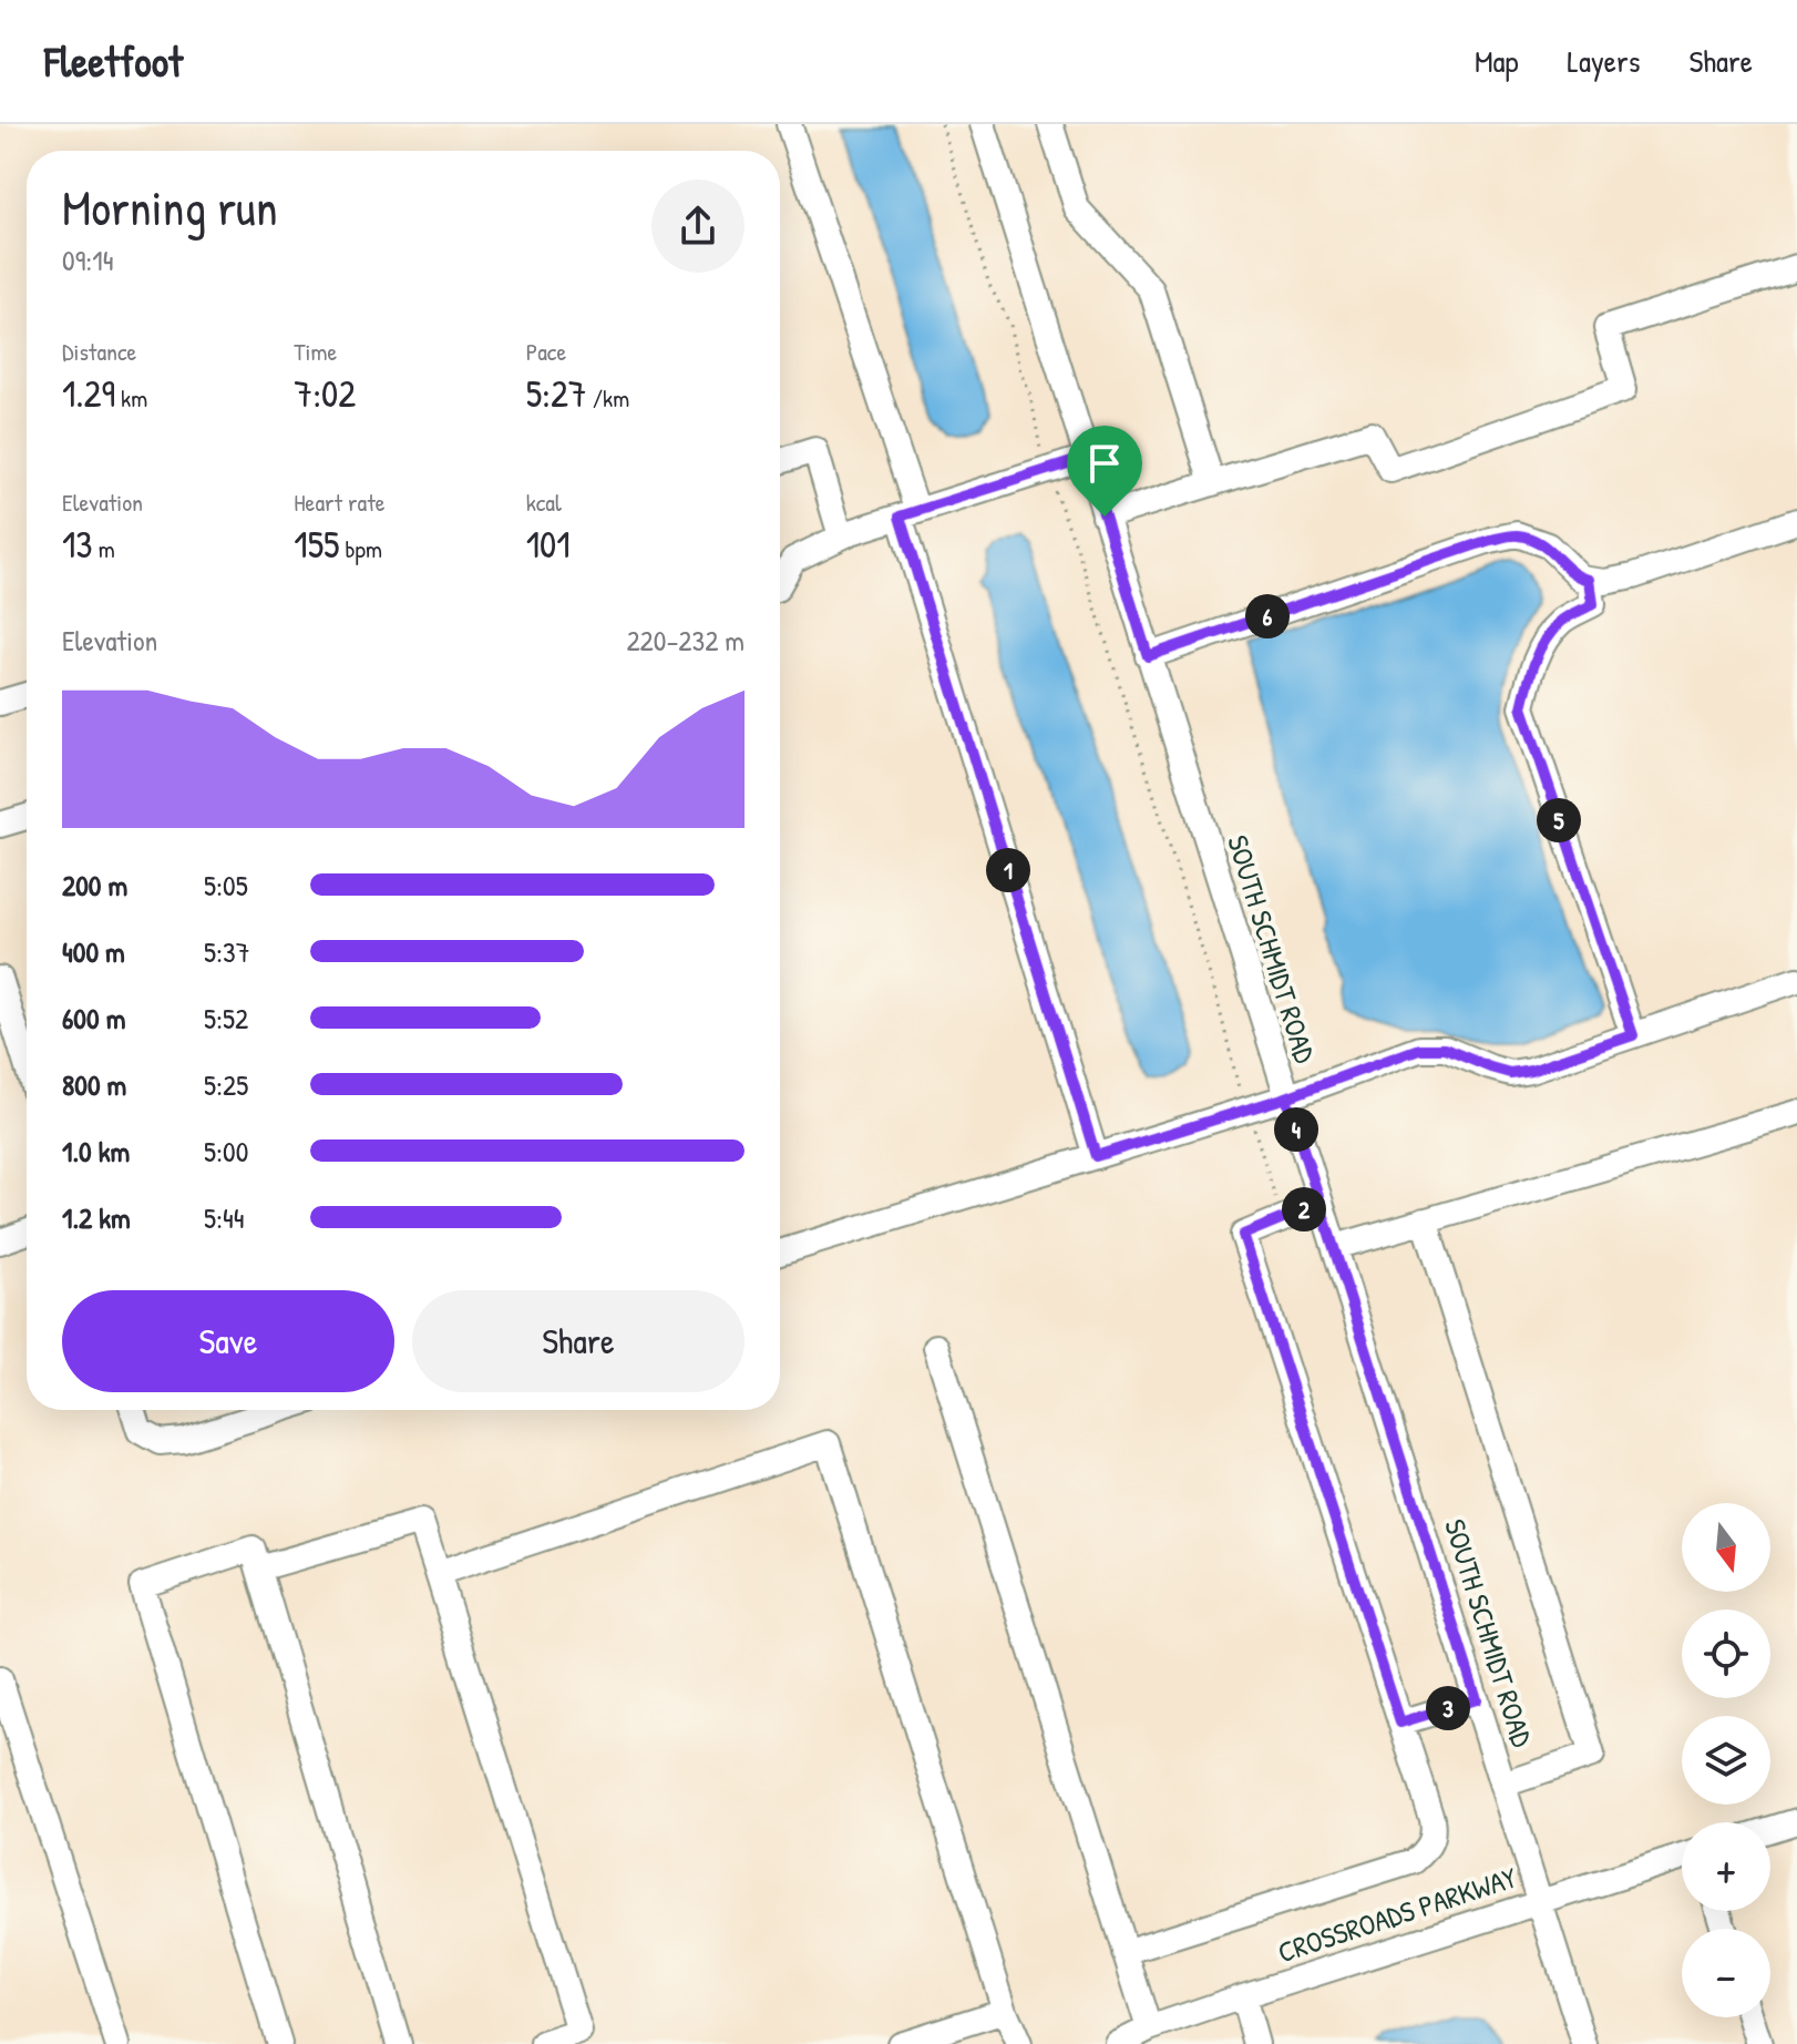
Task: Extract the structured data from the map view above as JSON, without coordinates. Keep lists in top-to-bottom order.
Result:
{
  "streets": {
    "street": ["SOUTH SCHMIDT ROAD", "CROSSROADS PARKWAY"]
  },
  "crossings": [
    ["SOUTH SCHMIDT ROAD", "CROSSROADS PARKWAY"]
  ],
  "north": "bottom",
  "page": {
    "header": "Fleetfoot",
    "nav": ["Map", "Layers", "Share"],
    "heading": ["Morning run", "09:14"],
    "stats": [
      ["Distance", "1.29 km"],
      ["Time", "7:02"],
      ["Pace", "5:27 /km"],
      ["Elevation", "13 m"],
      ["Heart rate", "155 bpm"],
      ["kcal", "101"]
    ],
    "pins": [
      "6",
      "5",
      "1",
      "4",
      "2",
      "3"
    ],
    "chart": ["Elevation", "220–232 m"],
    "list": [
      {
        "name": "200 m",
        "note": "5:05"
      },
      {
        "name": "400 m",
        "note": "5:37"
      },
      {
        "name": "600 m",
        "note": "5:52"
      },
      {
        "name": "800 m",
        "note": "5:25"
      },
      {
        "name": "1.0 km",
        "note": "5:00"
      },
      {
        "name": "1.2 km",
        "note": "5:44"
      }
    ],
    "buttons": ["Save", "Share"],
    "map_buttons": ["+", "−"]
  }
}
